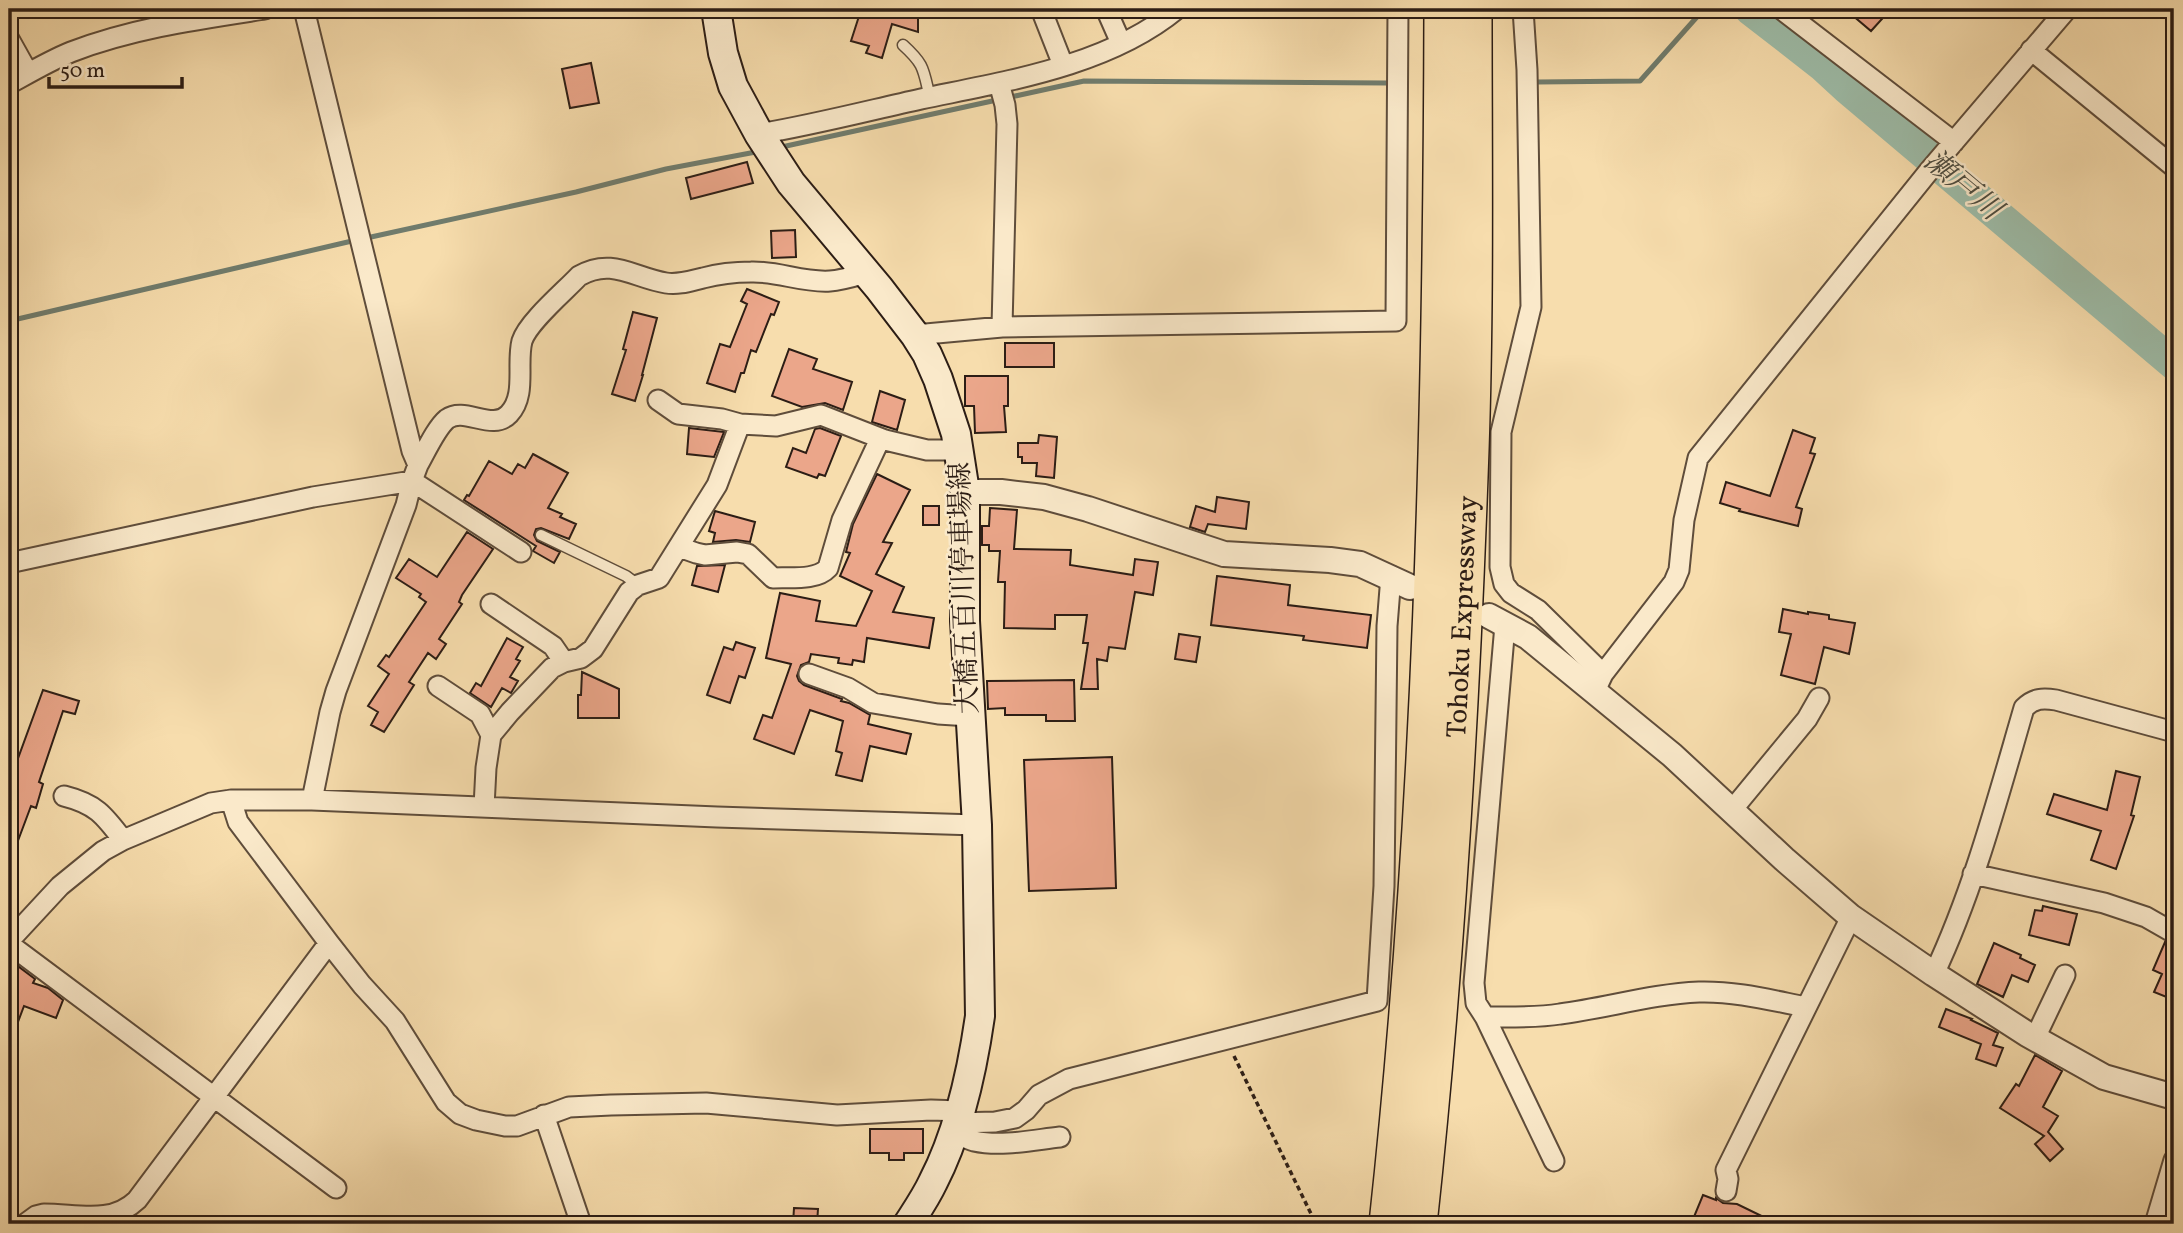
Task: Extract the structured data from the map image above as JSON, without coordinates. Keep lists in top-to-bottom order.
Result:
{
  "streets": {
    "highway": ["Tohoku Expressway"],
    "main road": ["大橋五百川停車場線"]
  },
  "water": ["瀬戸川"],
  "scale_bar": "50 m"
}
